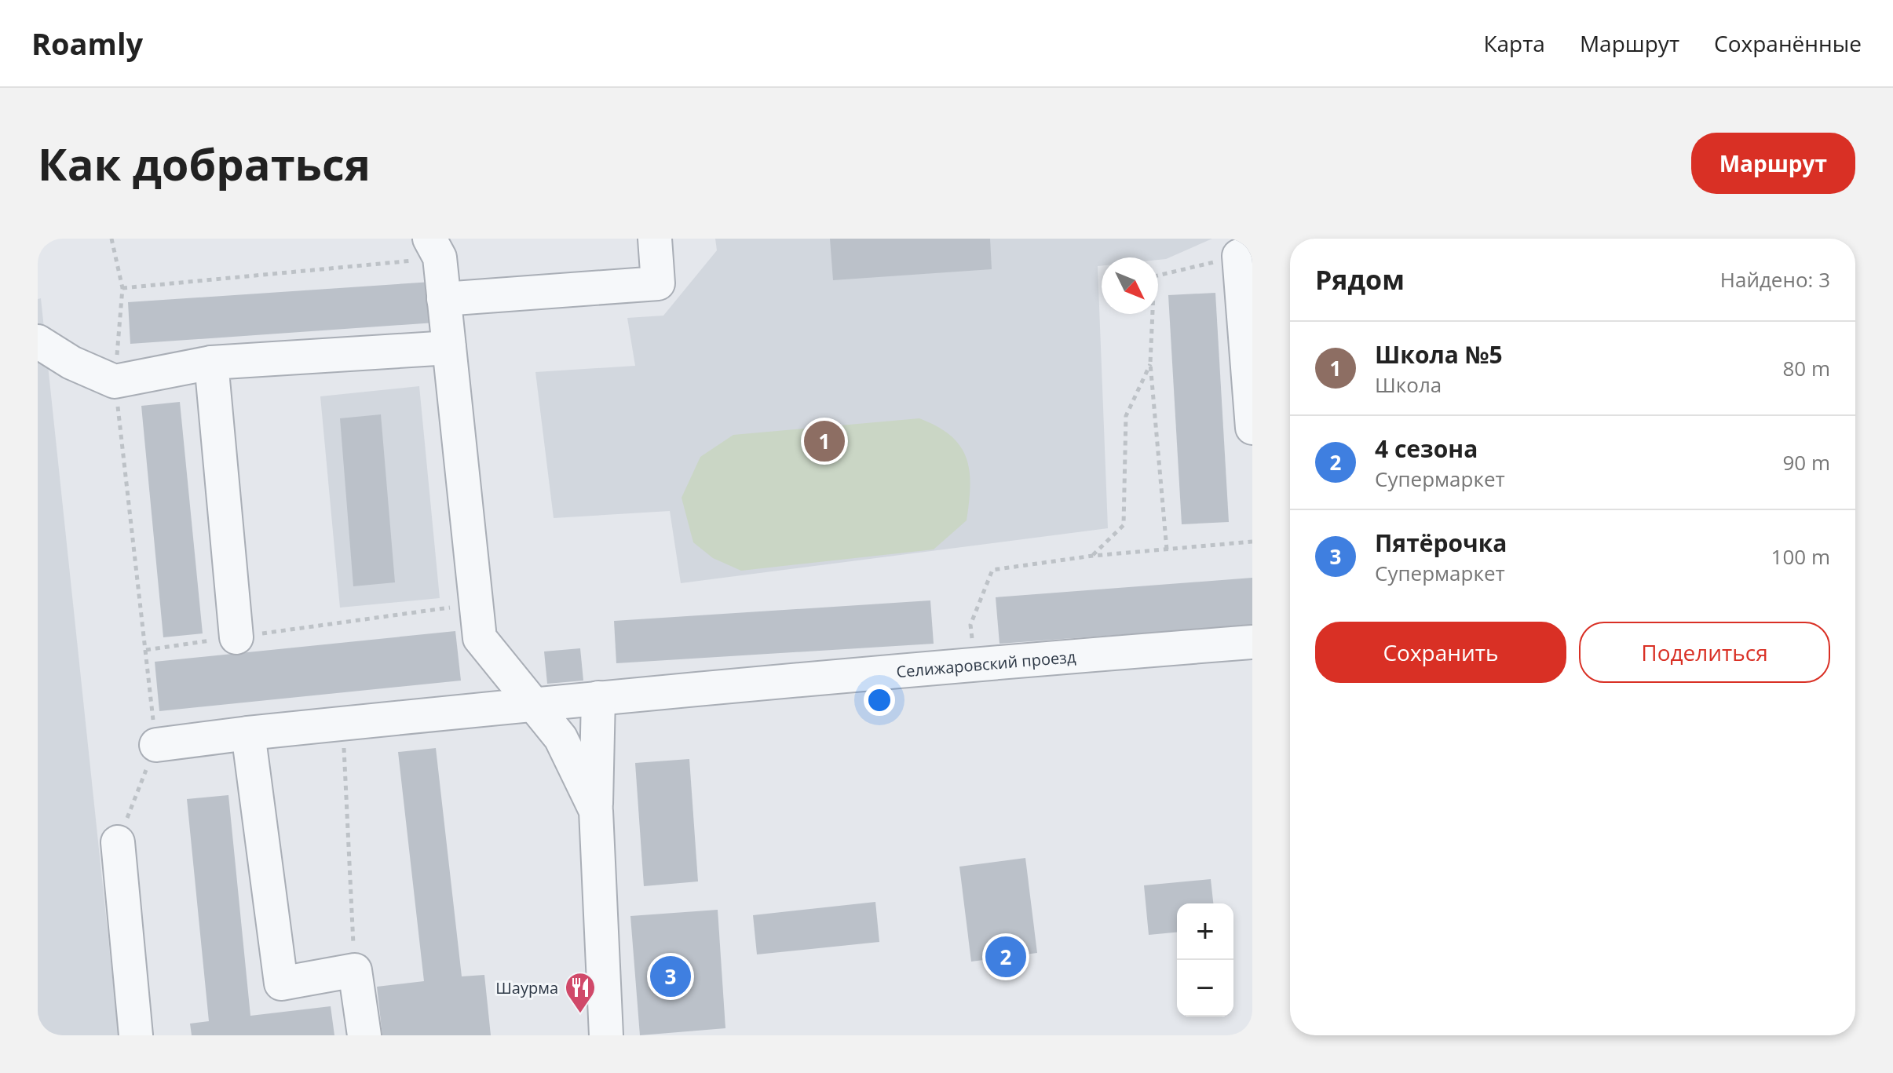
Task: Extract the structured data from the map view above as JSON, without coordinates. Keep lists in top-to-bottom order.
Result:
{
  "streets": {
    "street": ["Селижаровский проезд"]
  },
  "places": {
    "restaurant": ["Шаурма"]
  },
  "north": "bottom right",
  "page": {
    "header": "Roamly",
    "nav": ["Карта", "Маршрут", "Сохранённые"],
    "buttons": [
      "Маршрут",
      ["Сохранить", "Поделиться"]
    ],
    "title": "Как добраться",
    "heading": ["Рядом", "Найдено: 3"],
    "list": [
      {
        "mark": "1",
        "name": "Школа №5",
        "note": "Школа",
        "value": "80 m"
      },
      {
        "mark": "2",
        "name": "4 сезона",
        "note": "Супермаркет",
        "value": "90 m"
      },
      {
        "mark": "3",
        "name": "Пятёрочка",
        "note": "Супермаркет",
        "value": "100 m"
      }
    ],
    "pins": ["1", "2", "3"],
    "map_buttons": ["+", "−"]
  }
}
